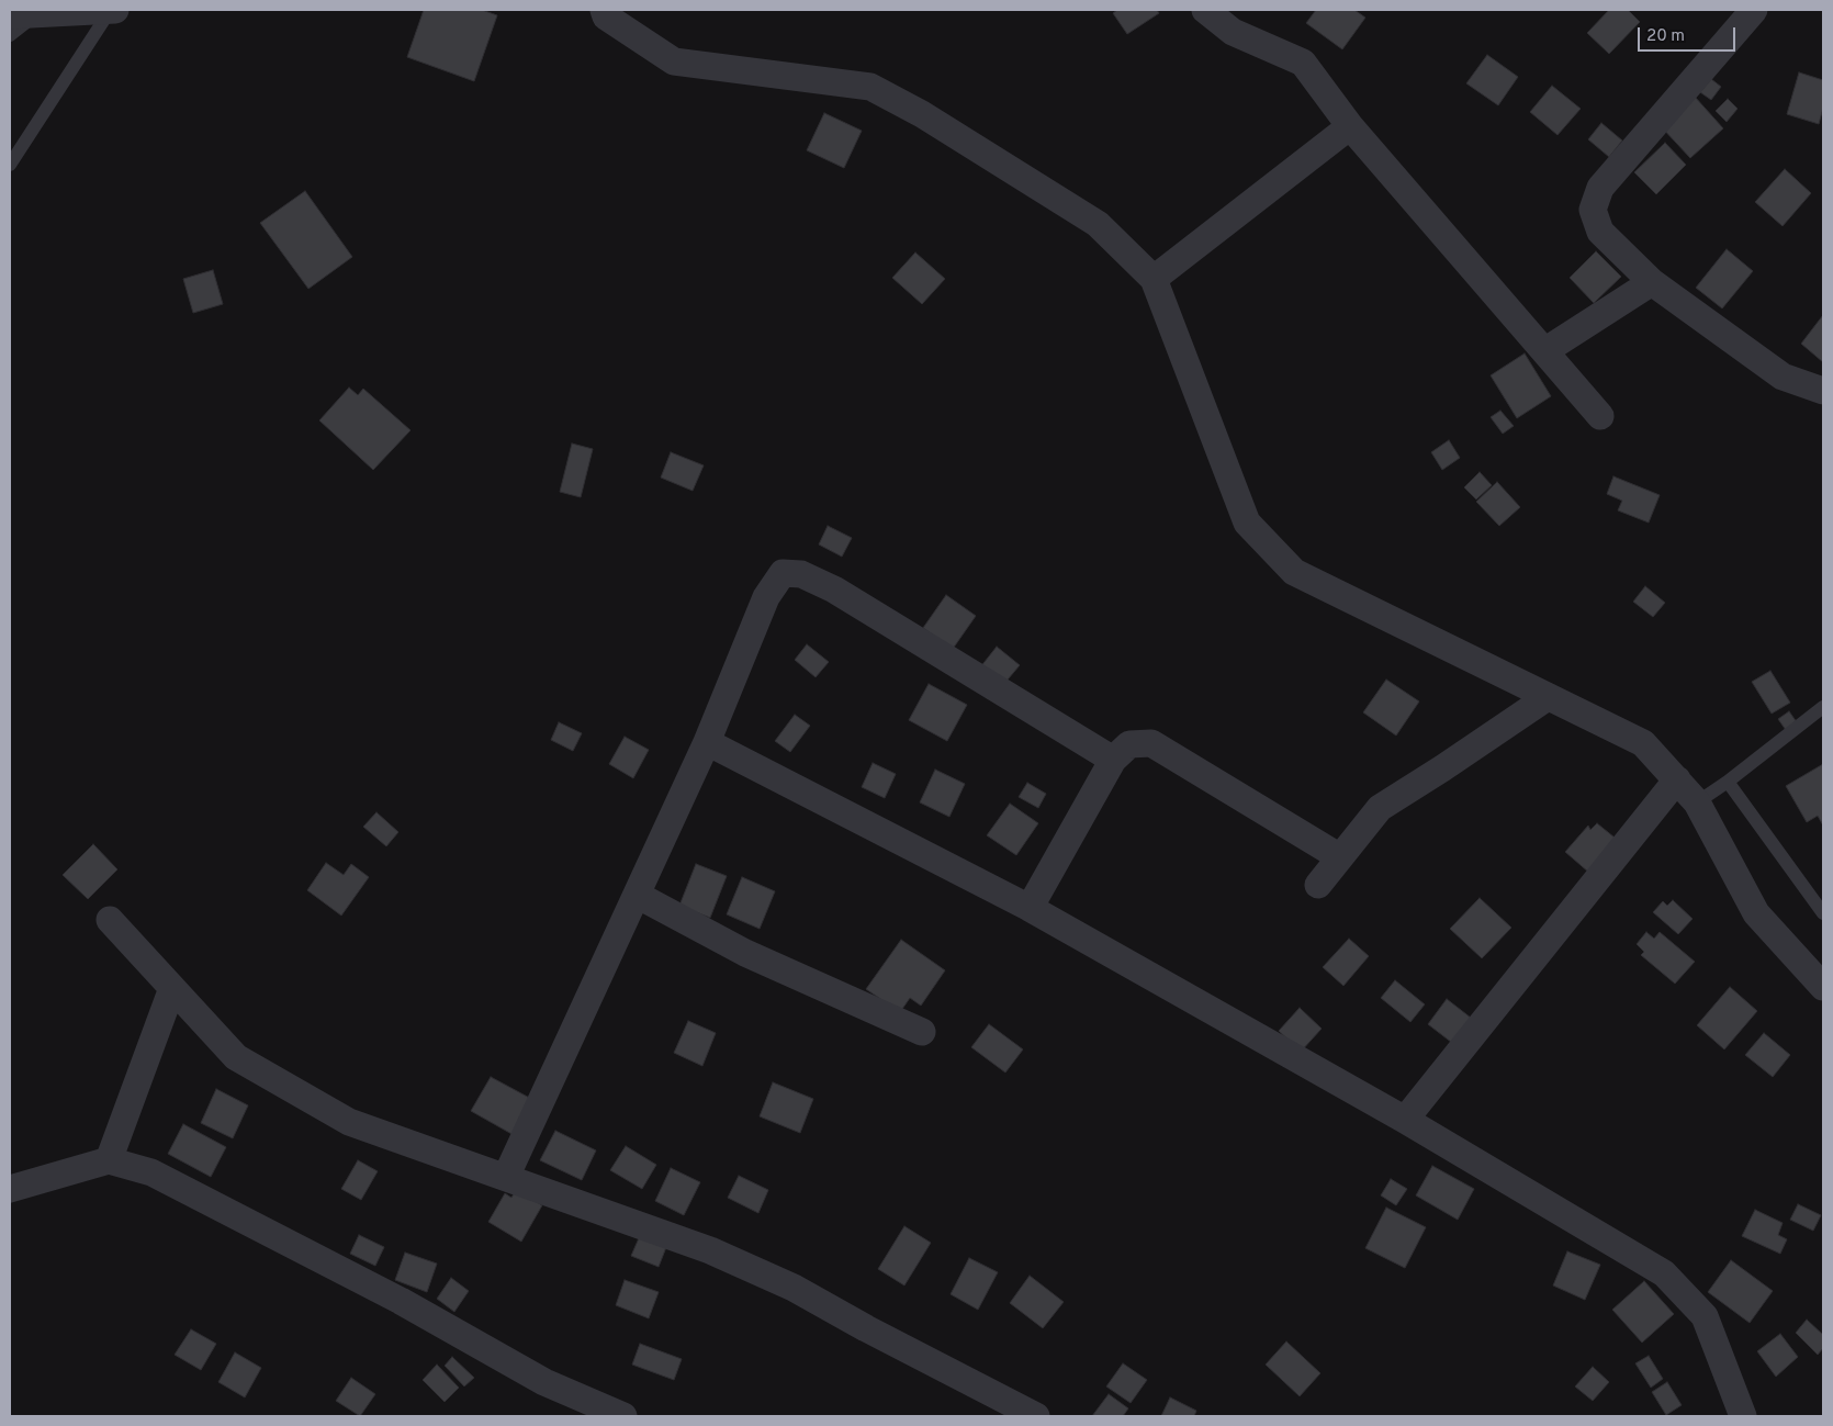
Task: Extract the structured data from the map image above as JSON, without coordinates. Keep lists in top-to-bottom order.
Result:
{
  "scale_bar": "20 m"
}
